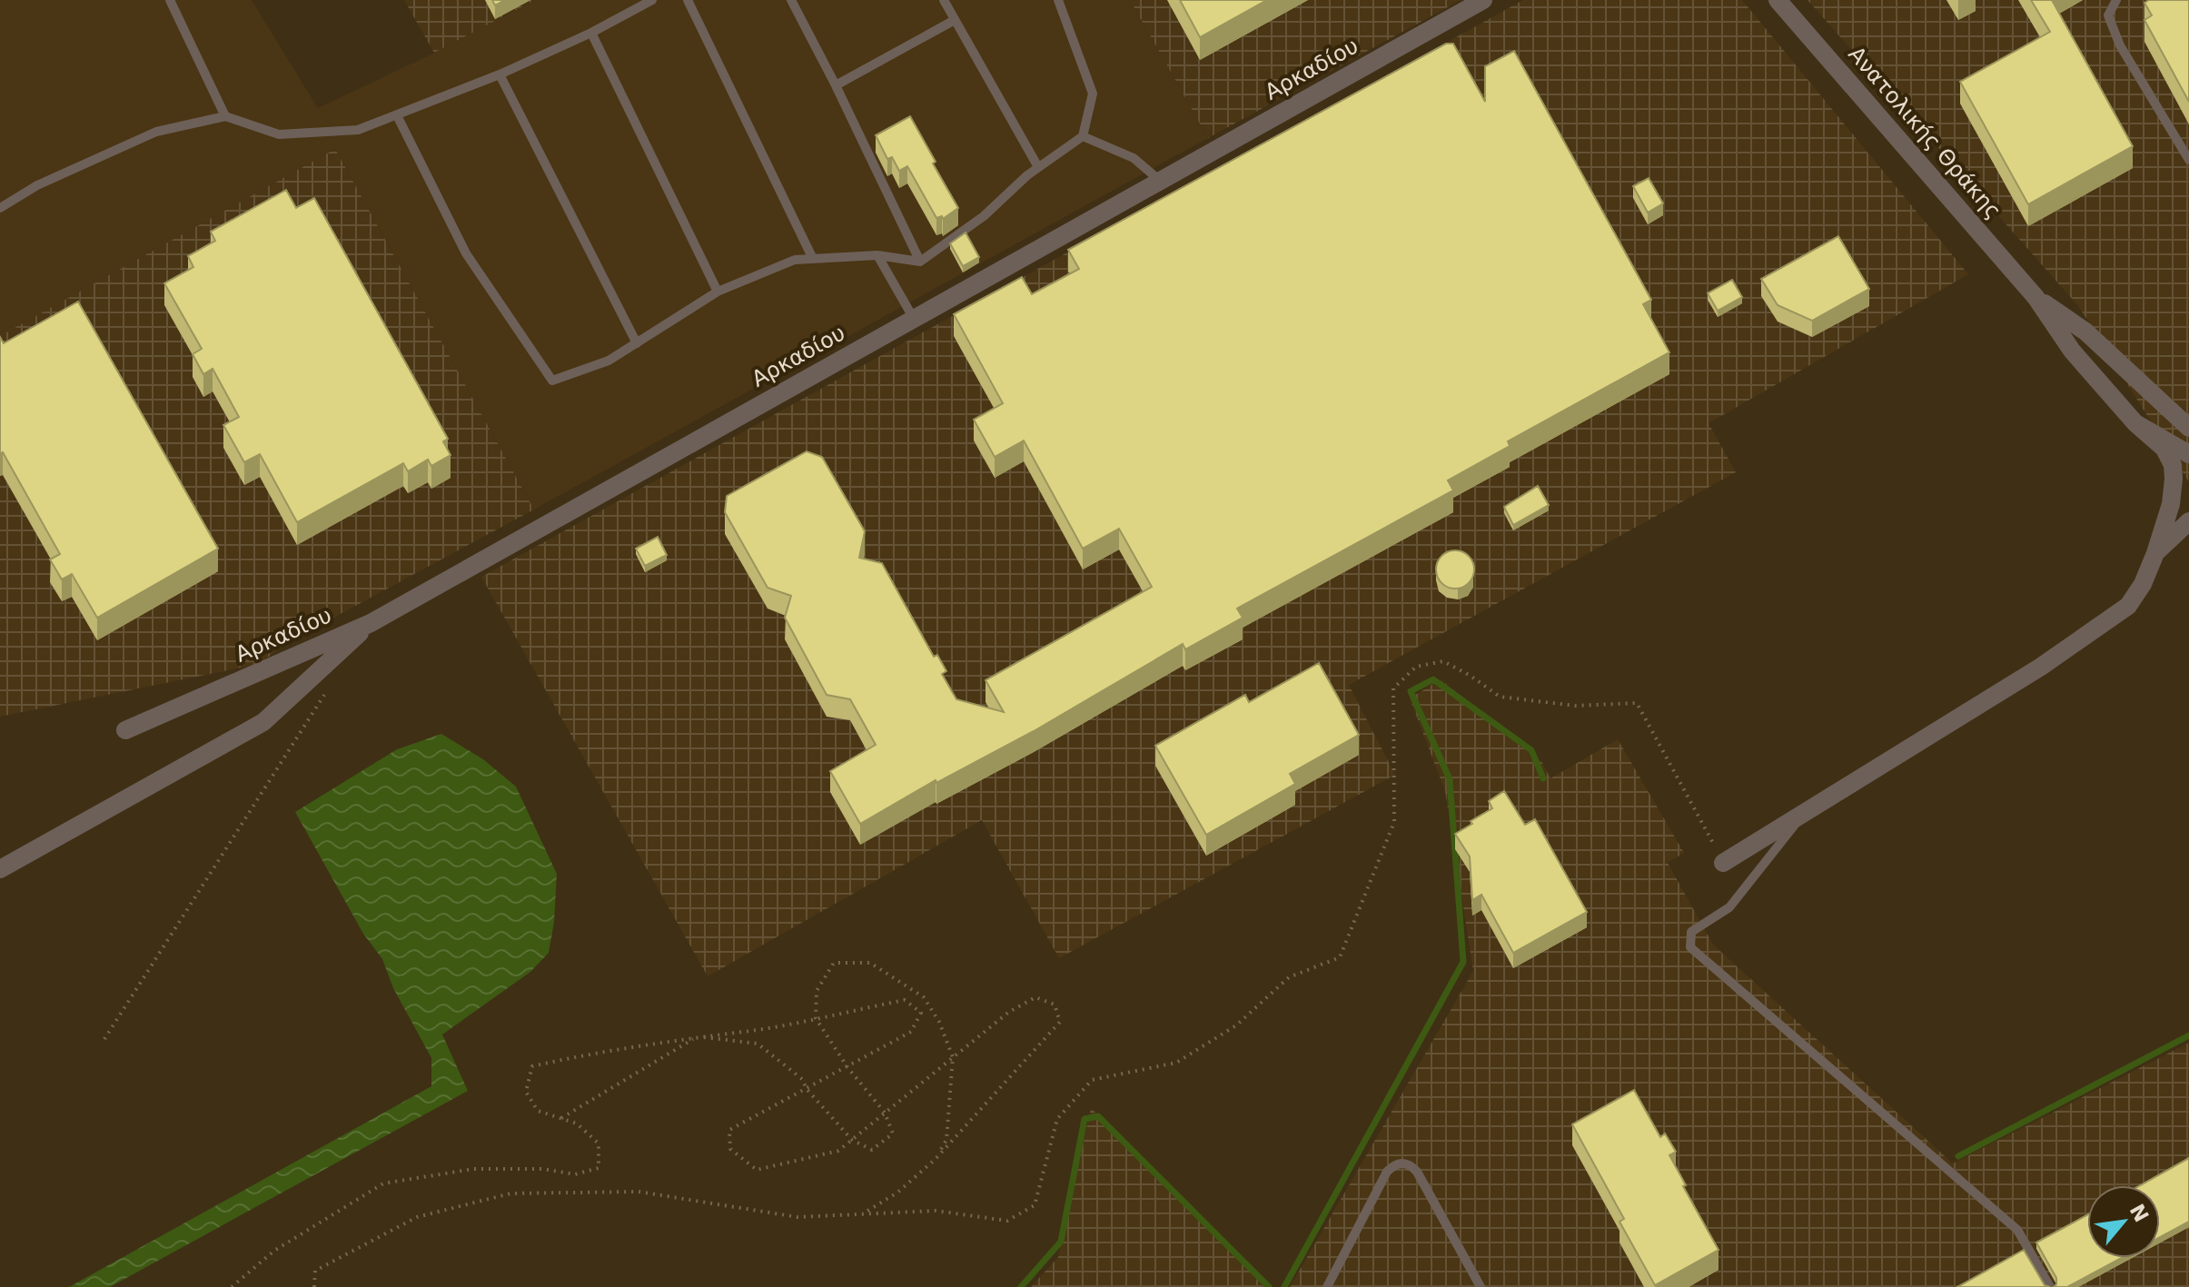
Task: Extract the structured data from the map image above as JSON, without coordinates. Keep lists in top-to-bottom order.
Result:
{
  "streets": {
    "street": ["Αρκαδίου", "Ανατολικής Θράκης"]
  },
  "north": "top right"
}
